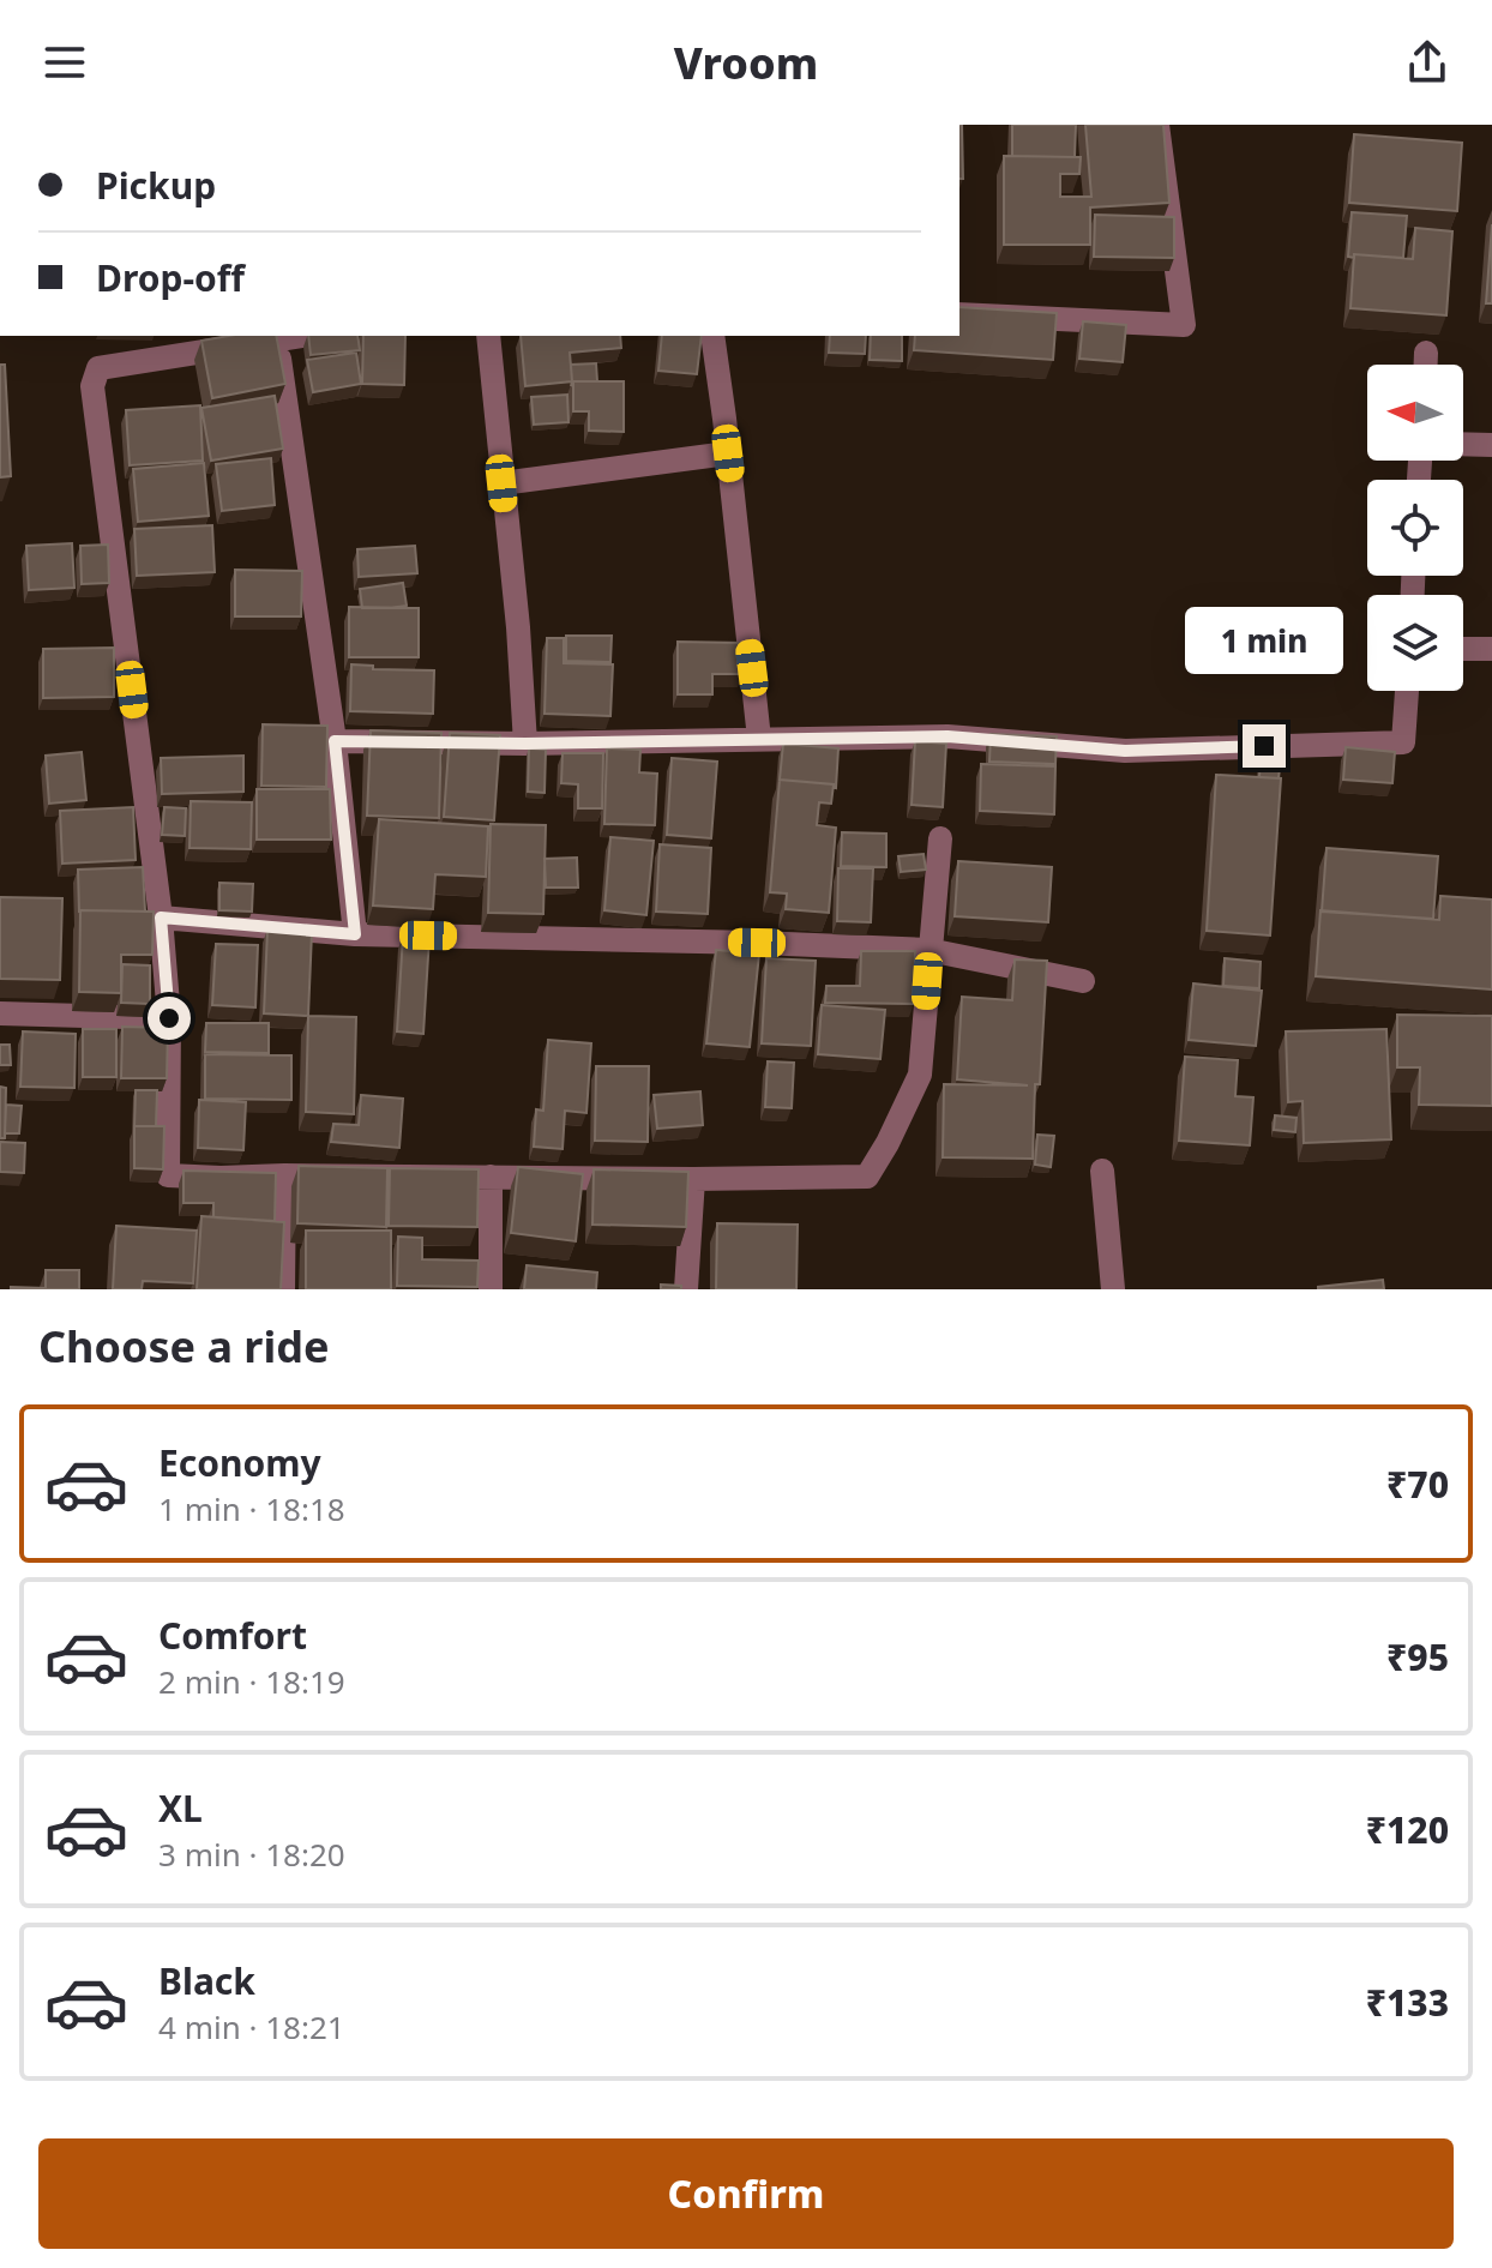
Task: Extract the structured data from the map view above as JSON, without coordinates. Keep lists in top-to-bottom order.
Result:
{
  "north": "left",
  "page": {
    "header": "Vroom",
    "banner": ["Pickup", "Drop-off"],
    "bubble": "1 min",
    "heading": "Choose a ride",
    "list": [
      {
        "name": "Economy",
        "note": "1 min · 18:18",
        "value": "₹70"
      },
      {
        "name": "Comfort",
        "note": "2 min · 18:19",
        "value": "₹95"
      },
      {
        "name": "XL",
        "note": "3 min · 18:20",
        "value": "₹120"
      },
      {
        "name": "Black",
        "note": "4 min · 18:21",
        "value": "₹133"
      }
    ],
    "buttons": "Confirm"
  }
}
